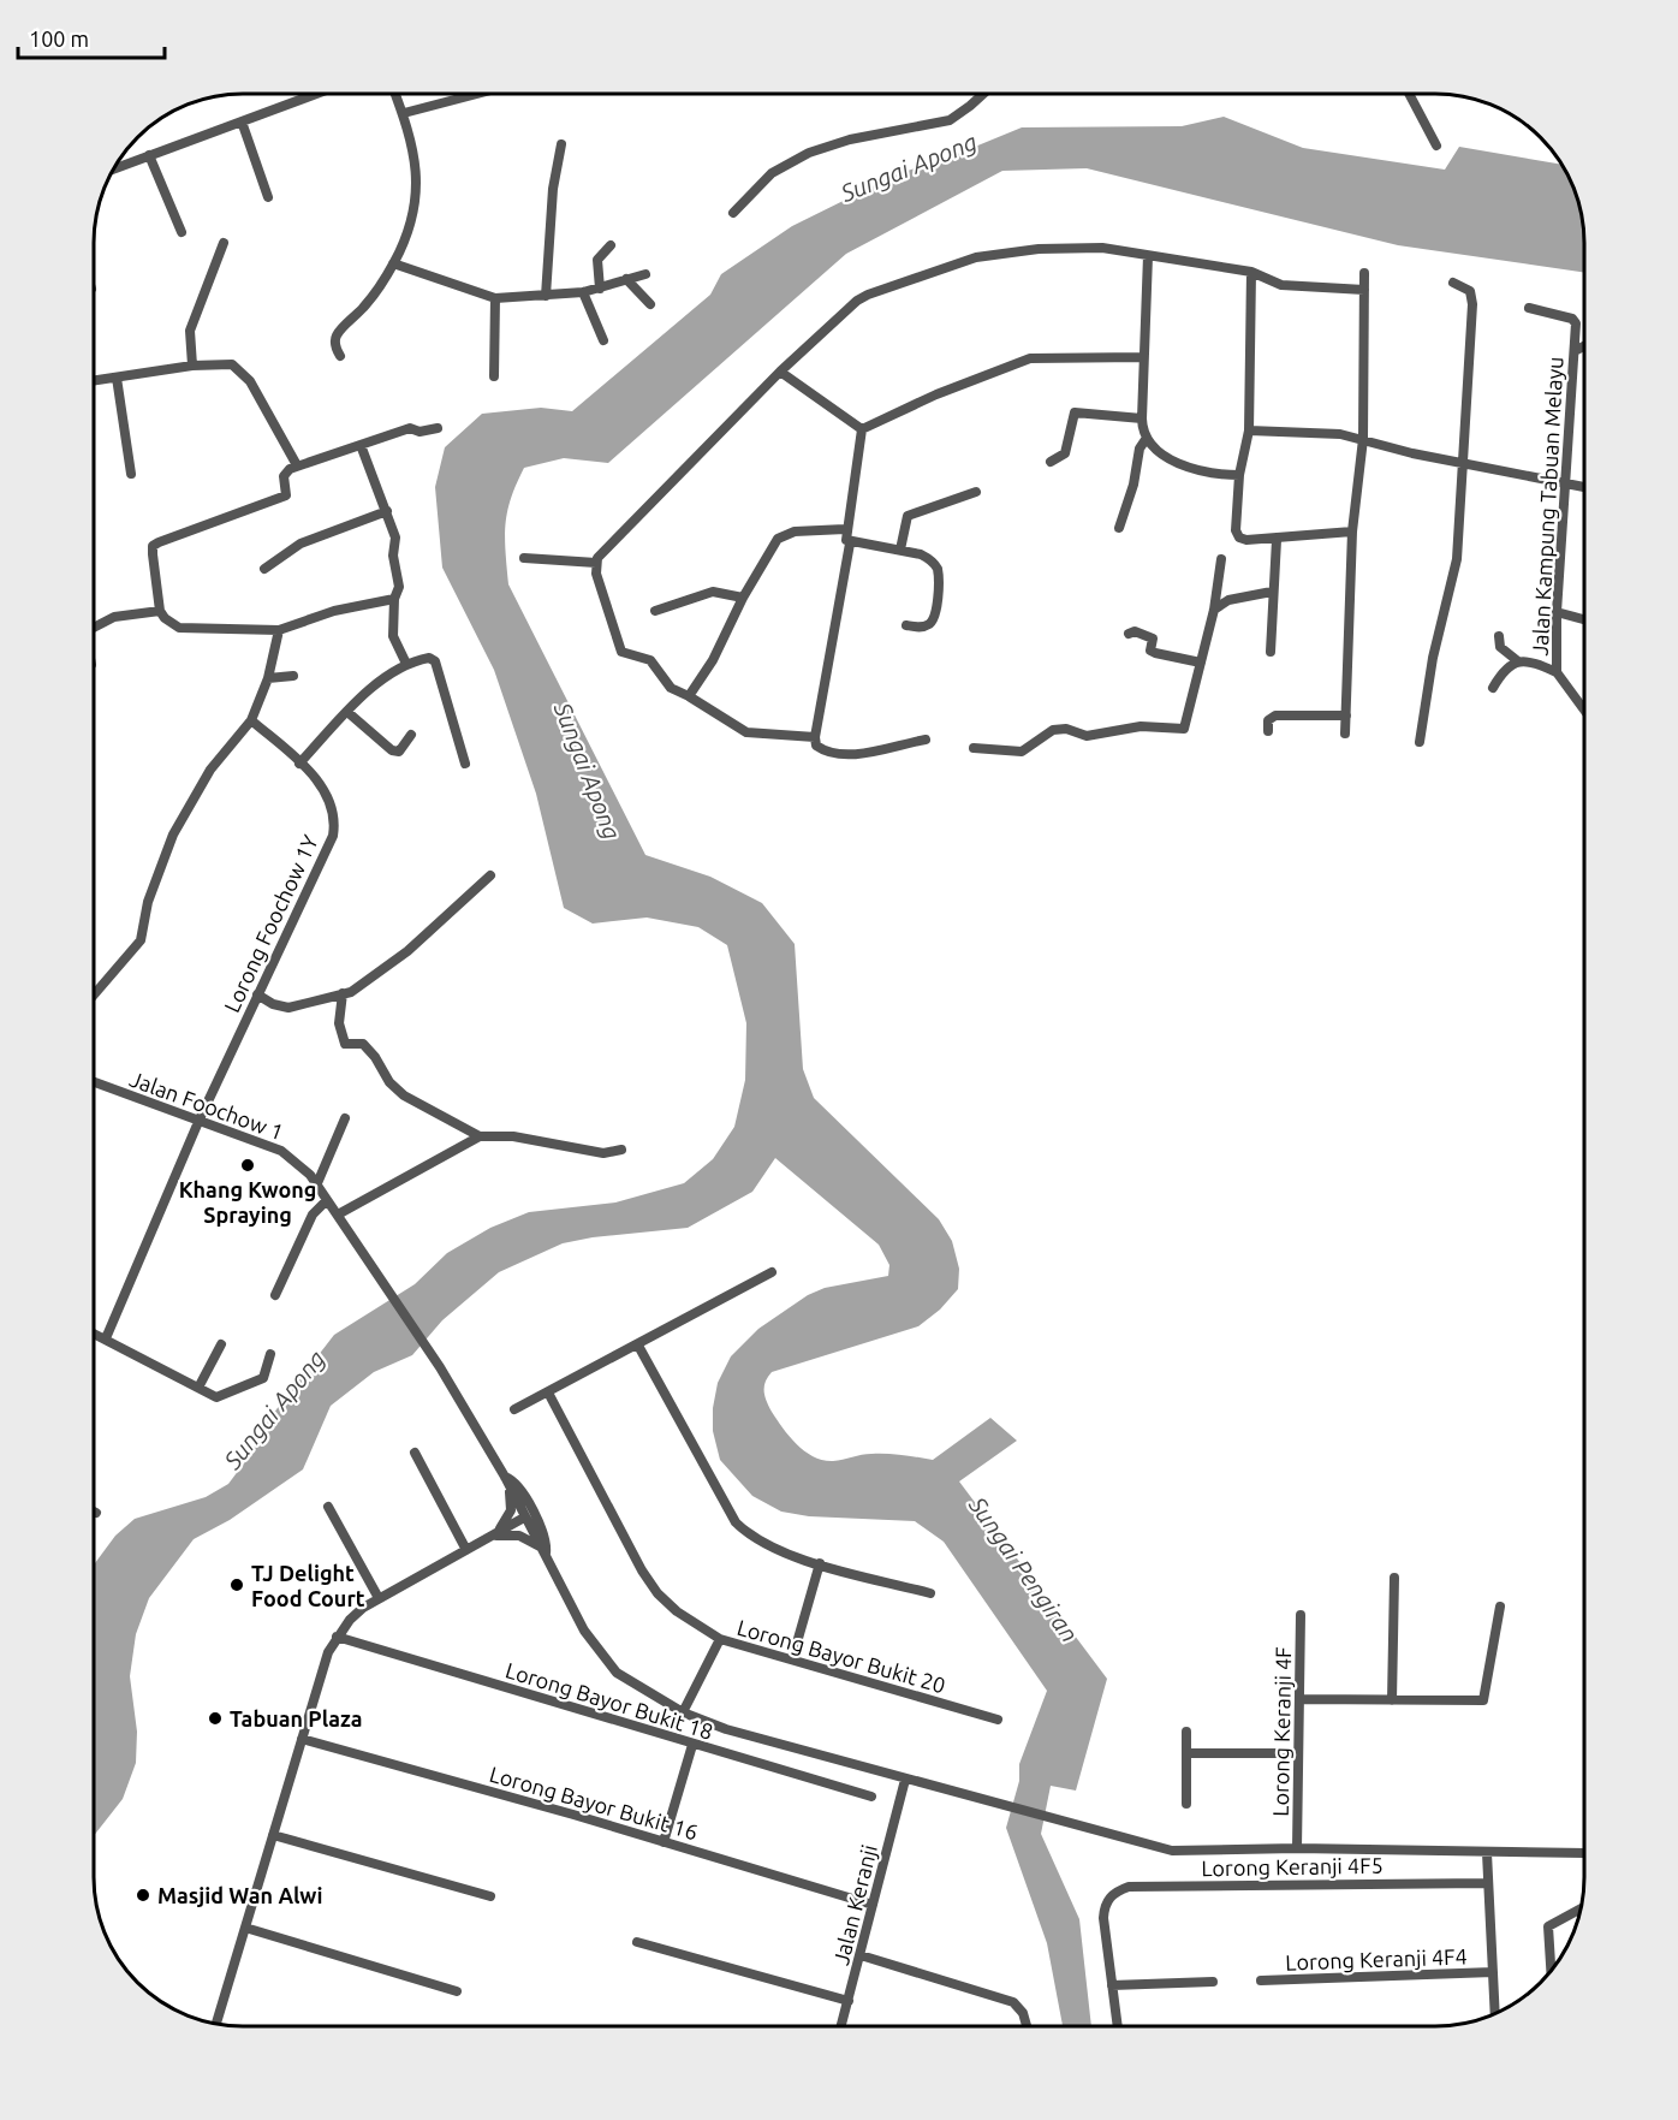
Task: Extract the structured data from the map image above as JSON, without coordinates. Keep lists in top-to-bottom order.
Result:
{
  "streets": {
    "street": [
      "Jalan Kampung Tabuan Melayu",
      "Lorong Foochow 1Y",
      "Jalan Foochow 1",
      "Lorong Bayor Bukit 20",
      "Lorong Bayor Bukit 18",
      "Lorong Keranji 4F",
      "Lorong Bayor Bukit 16",
      "Lorong Keranji 4F5",
      "Jalan Keranji",
      "Lorong Keranji 4F4"
    ]
  },
  "crossings": [
    ["Lorong Foochow 1Y", "Jalan Foochow 1"],
    ["Lorong Bayor Bukit 16", "Jalan Keranji"]
  ],
  "water": ["Sungai Apong", "Sungai Pengiran"],
  "places": [
    "Khang Kwong Spraying",
    "TJ Delight Food Court",
    "Tabuan Plaza",
    "Masjid Wan Alwi"
  ],
  "scale_bar": "100 m"
}
